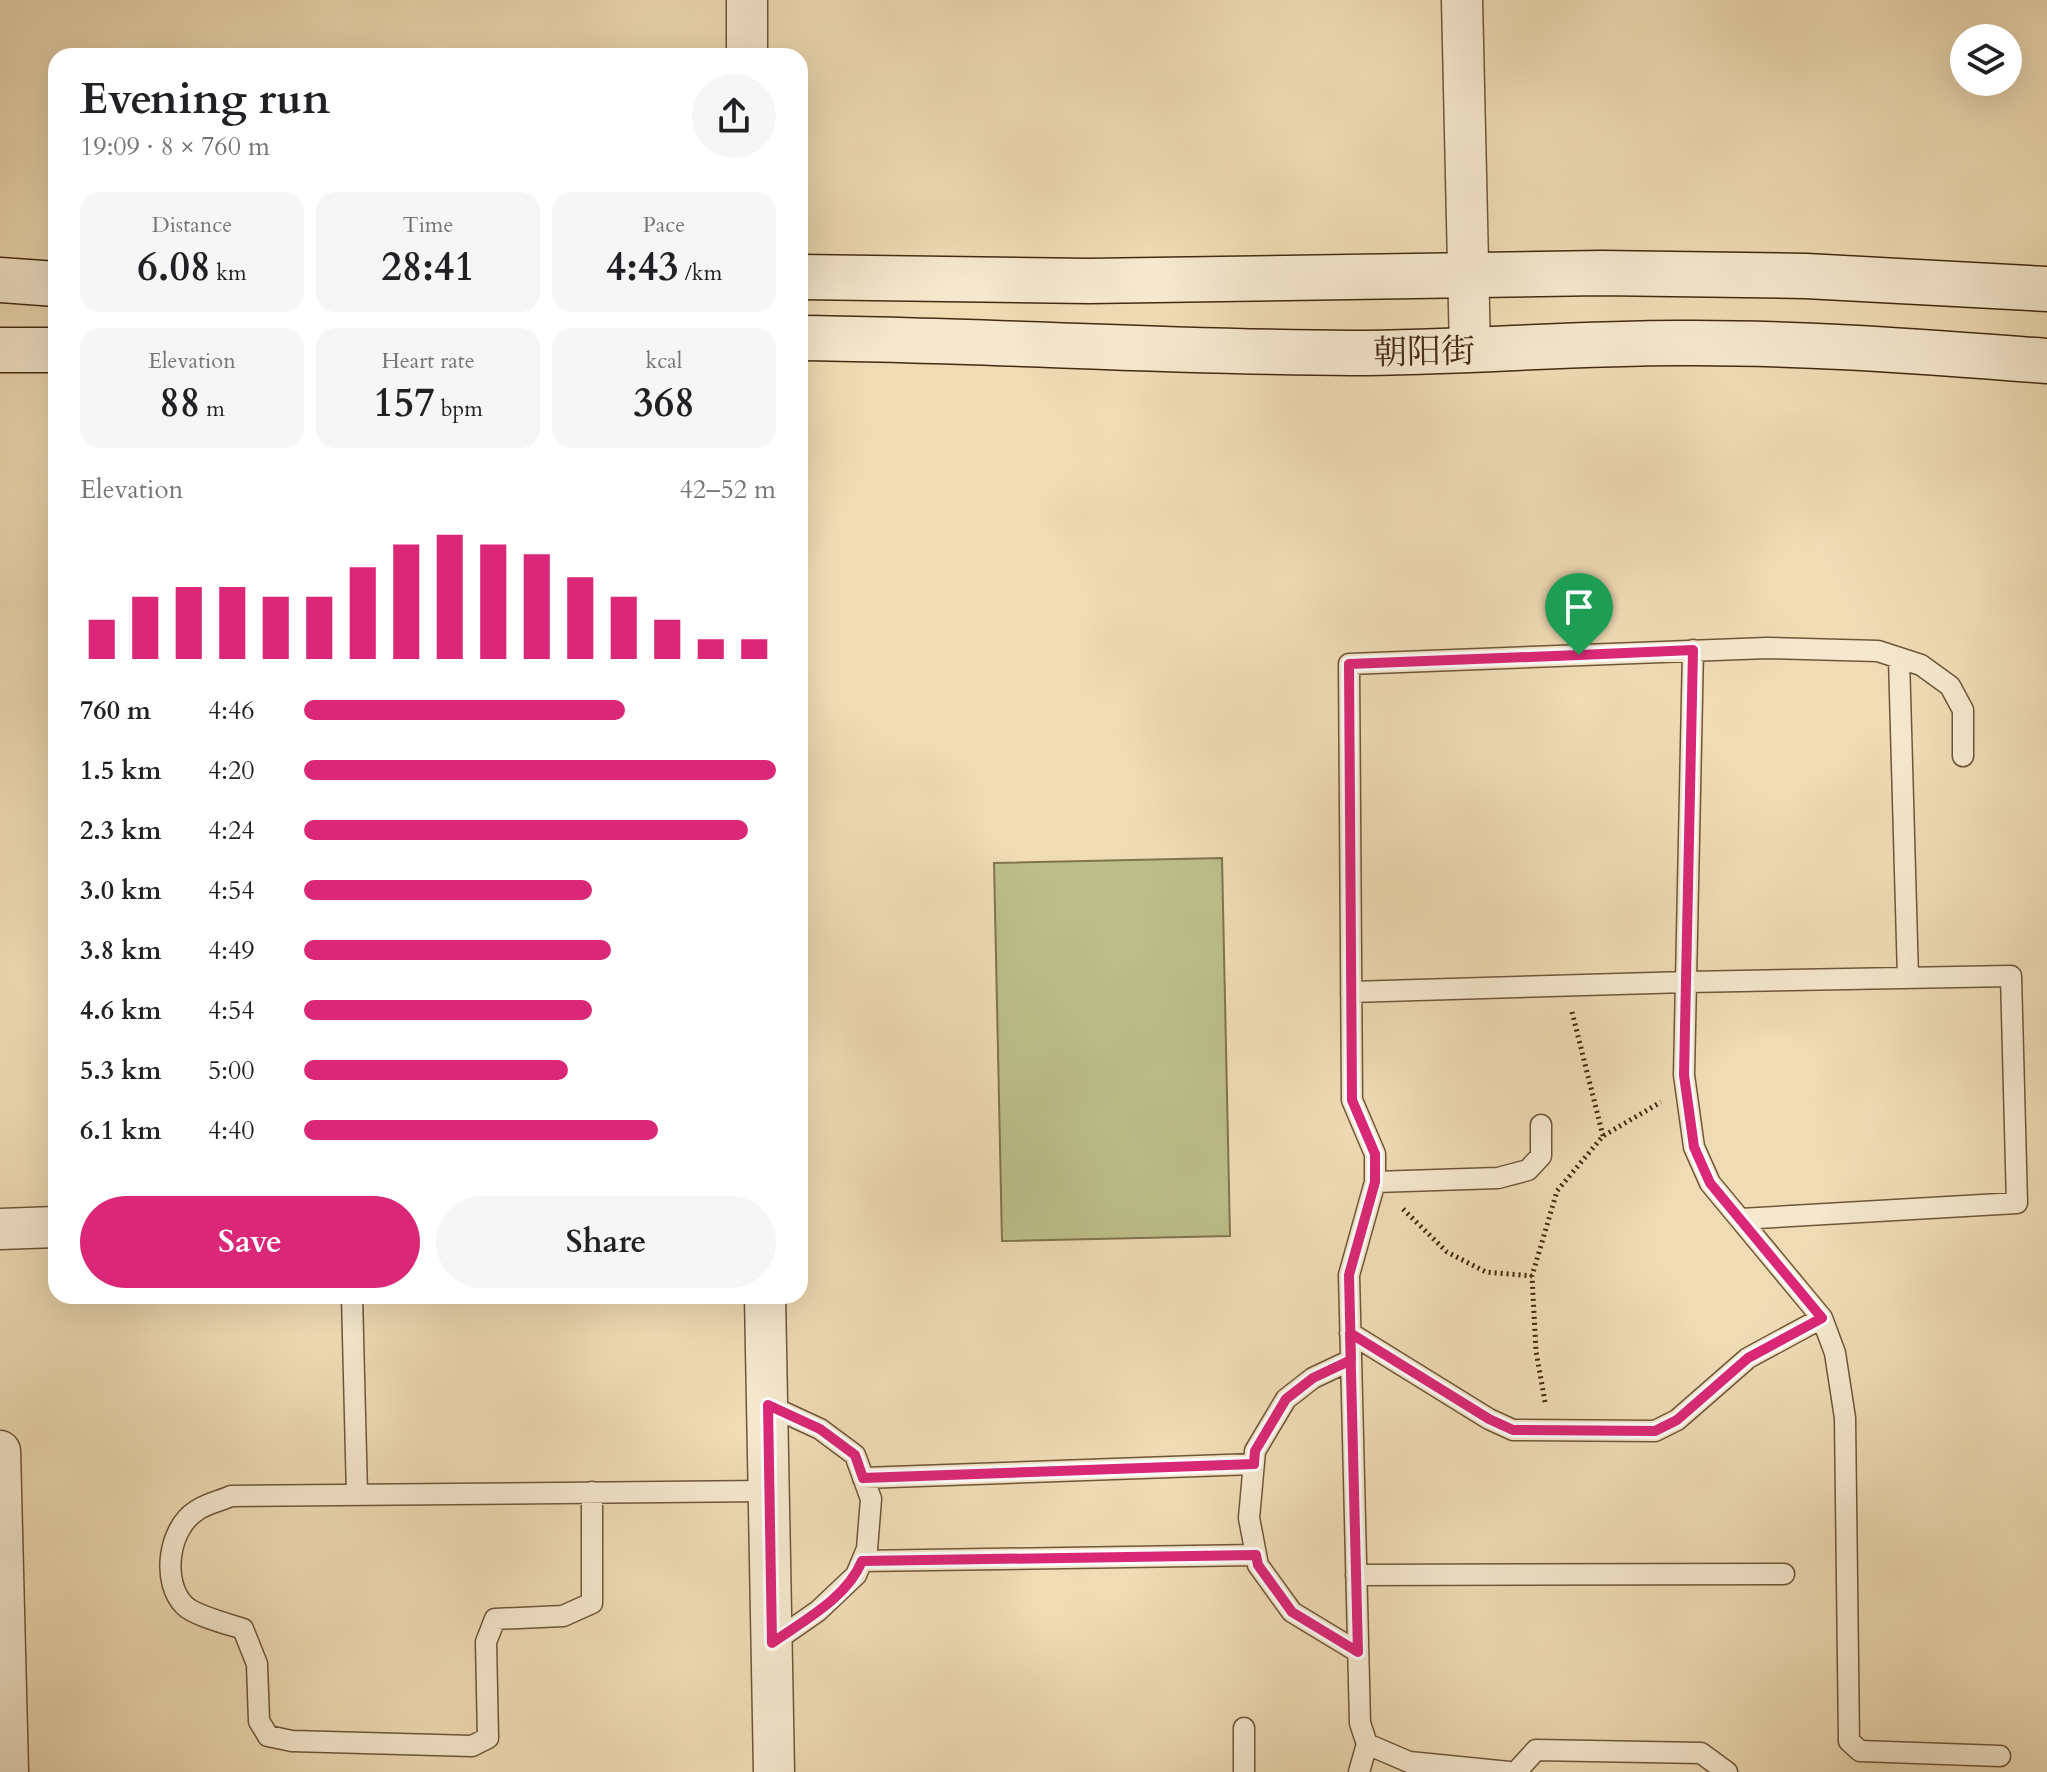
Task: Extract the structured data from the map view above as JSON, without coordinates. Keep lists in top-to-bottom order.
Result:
{
  "streets": {
    "street": ["朝阳街"]
  },
  "page": {
    "heading": ["Evening run", "19:09 · 8 × 760 m"],
    "stats": [
      ["Distance", "6.08 km"],
      ["Time", "28:41"],
      ["Pace", "4:43 /km"],
      ["Elevation", "88 m"],
      ["Heart rate", "157 bpm"],
      ["kcal", "368"]
    ],
    "chart": ["Elevation", "42–52 m"],
    "list": [
      {
        "name": "760 m",
        "note": "4:46"
      },
      {
        "name": "1.5 km",
        "note": "4:20"
      },
      {
        "name": "2.3 km",
        "note": "4:24"
      },
      {
        "name": "3.0 km",
        "note": "4:54"
      },
      {
        "name": "3.8 km",
        "note": "4:49"
      },
      {
        "name": "4.6 km",
        "note": "4:54"
      },
      {
        "name": "5.3 km",
        "note": "5:00"
      },
      {
        "name": "6.1 km",
        "note": "4:40"
      }
    ],
    "buttons": ["Save", "Share"]
  }
}
